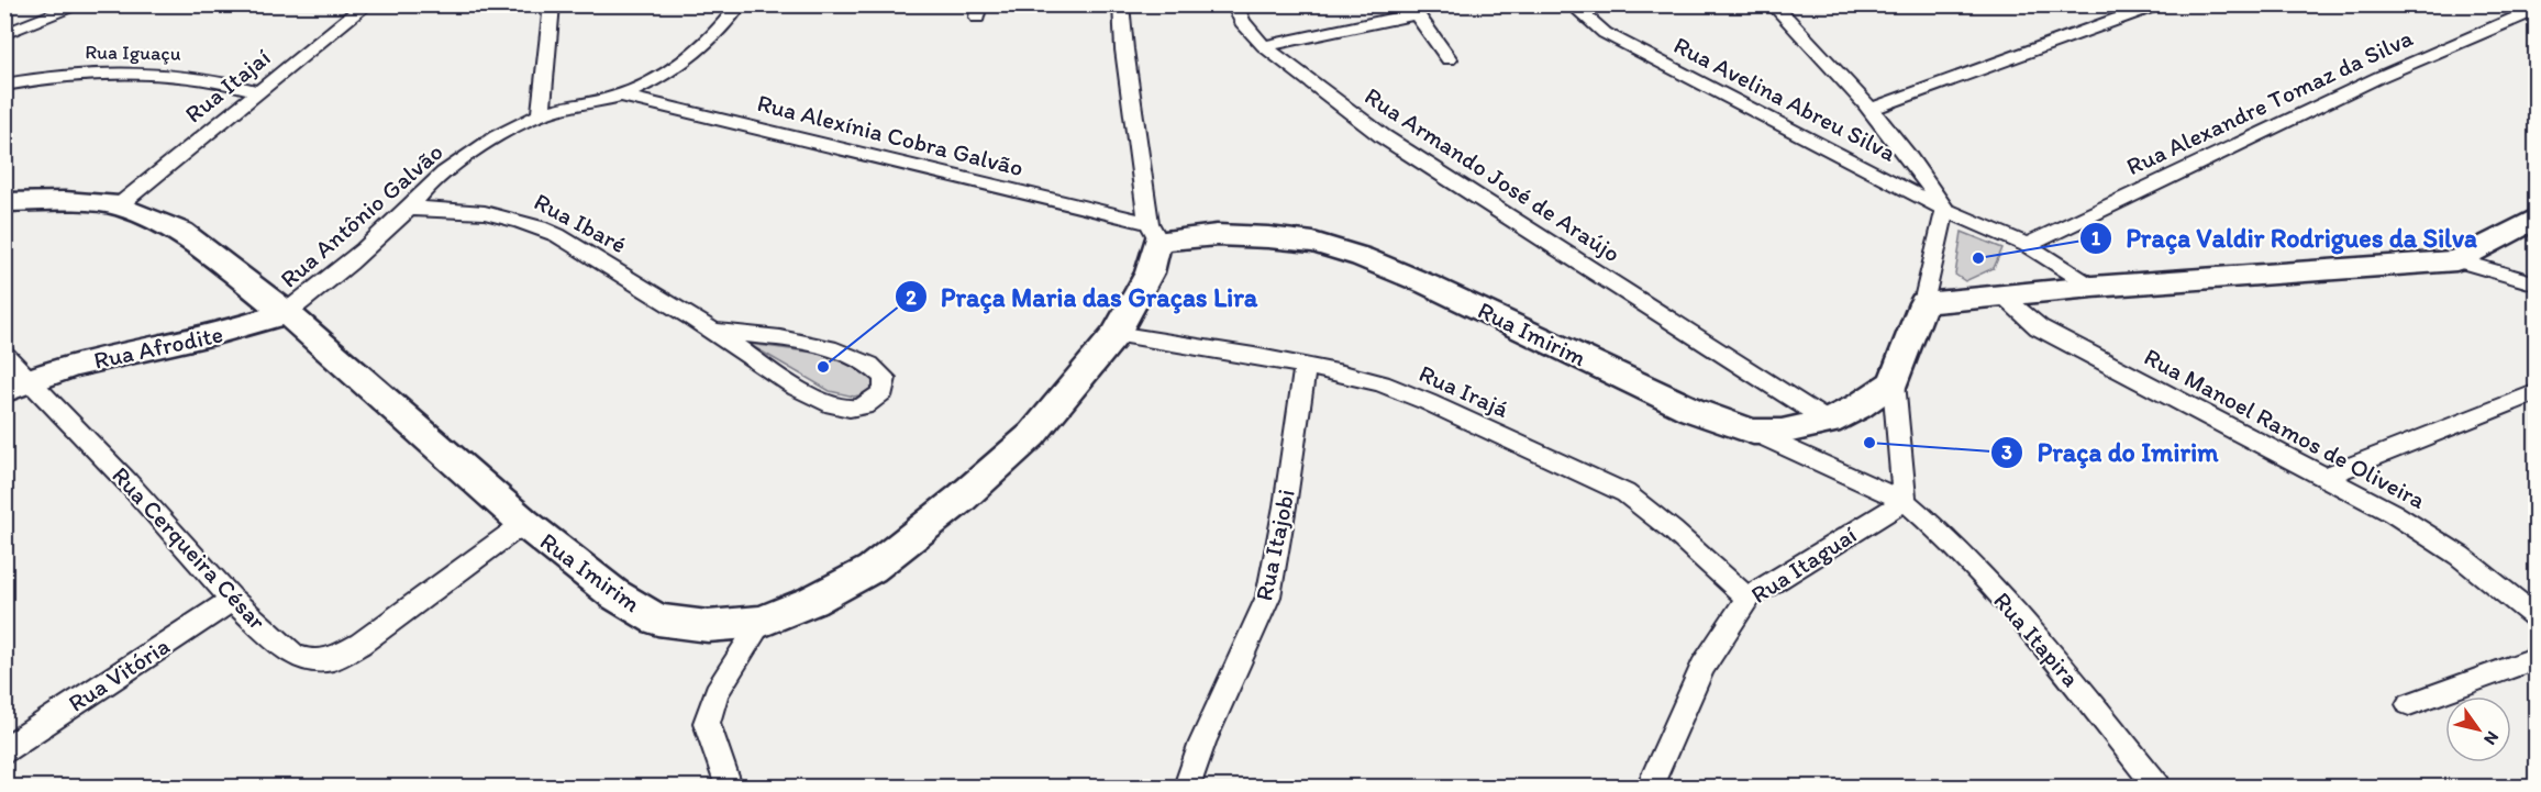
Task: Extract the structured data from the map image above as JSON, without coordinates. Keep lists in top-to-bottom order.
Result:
{
  "streets": {
    "street": [
      "Rua Iguaçu",
      "Rua Itajaí",
      "Rua Avelina Abreu Silva",
      "Rua Alexandre Tomaz da Silva",
      "Rua Alexínia Cobra Galvão",
      "Rua Armando José de Araújo",
      "Rua Antônio Galvão",
      "Rua Ibaré",
      "Rua Imirim",
      "Rua Afrodite",
      "Rua Irajá",
      "Rua Manoel Ramos de Oliveira",
      "Rua Itajobi",
      "Rua Cerqueira César",
      "Rua Itaguaí",
      "Rua Itapira",
      "Rua Vitória"
    ]
  },
  "crossings": [
    ["Rua Iguaçu", "Rua Itajaí"],
    ["Rua Itajaí", "Rua Imirim"],
    ["Rua Avelina Abreu Silva", "Rua Alexandre Tomaz da Silva"],
    ["Rua Alexínia Cobra Galvão", "Rua Antônio Galvão"],
    ["Rua Alexínia Cobra Galvão", "Rua Imirim"],
    ["Rua Armando José de Araújo", "Rua Imirim"],
    ["Rua Antônio Galvão", "Rua Ibaré"],
    ["Rua Antônio Galvão", "Rua Imirim"],
    ["Rua Antônio Galvão", "Rua Afrodite"],
    ["Rua Imirim", "Rua Afrodite"],
    ["Rua Imirim", "Rua Irajá"],
    ["Rua Imirim", "Rua Cerqueira César"],
    ["Rua Imirim", "Rua Itapira"],
    ["Rua Afrodite", "Rua Cerqueira César"],
    ["Rua Irajá", "Rua Itajobi"],
    ["Rua Irajá", "Rua Itaguaí"],
    ["Rua Cerqueira César", "Rua Vitória"],
    ["Rua Itaguaí", "Rua Itapira"]
  ],
  "places": ["Praça Valdir Rodrigues da Silva", "Praça Maria das Graças Lira", "Praça do Imirim"],
  "north": "bottom right"
}
